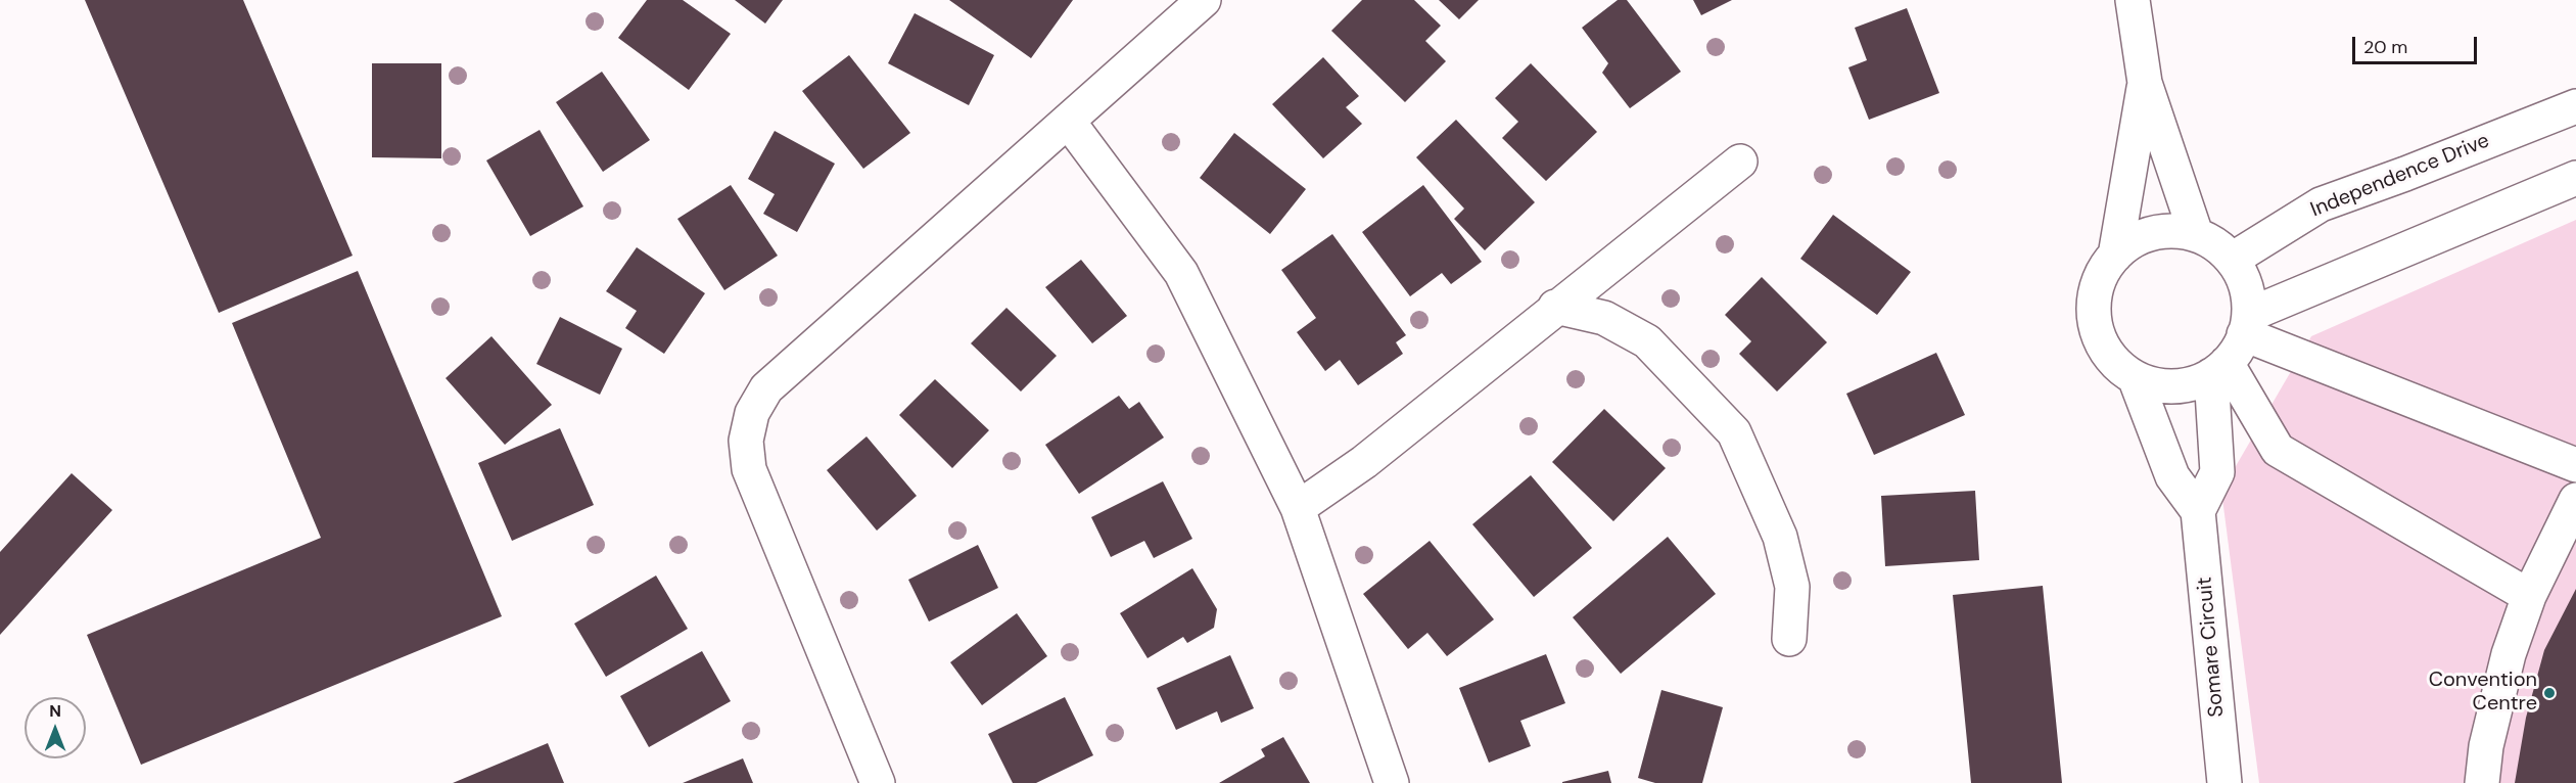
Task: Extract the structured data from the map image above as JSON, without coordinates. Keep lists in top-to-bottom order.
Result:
{
  "streets": {
    "street": ["Independence Drive", "Somare Circuit"]
  },
  "places": ["Convention Centre"],
  "scale_bar": "20 m",
  "north": "top"
}
